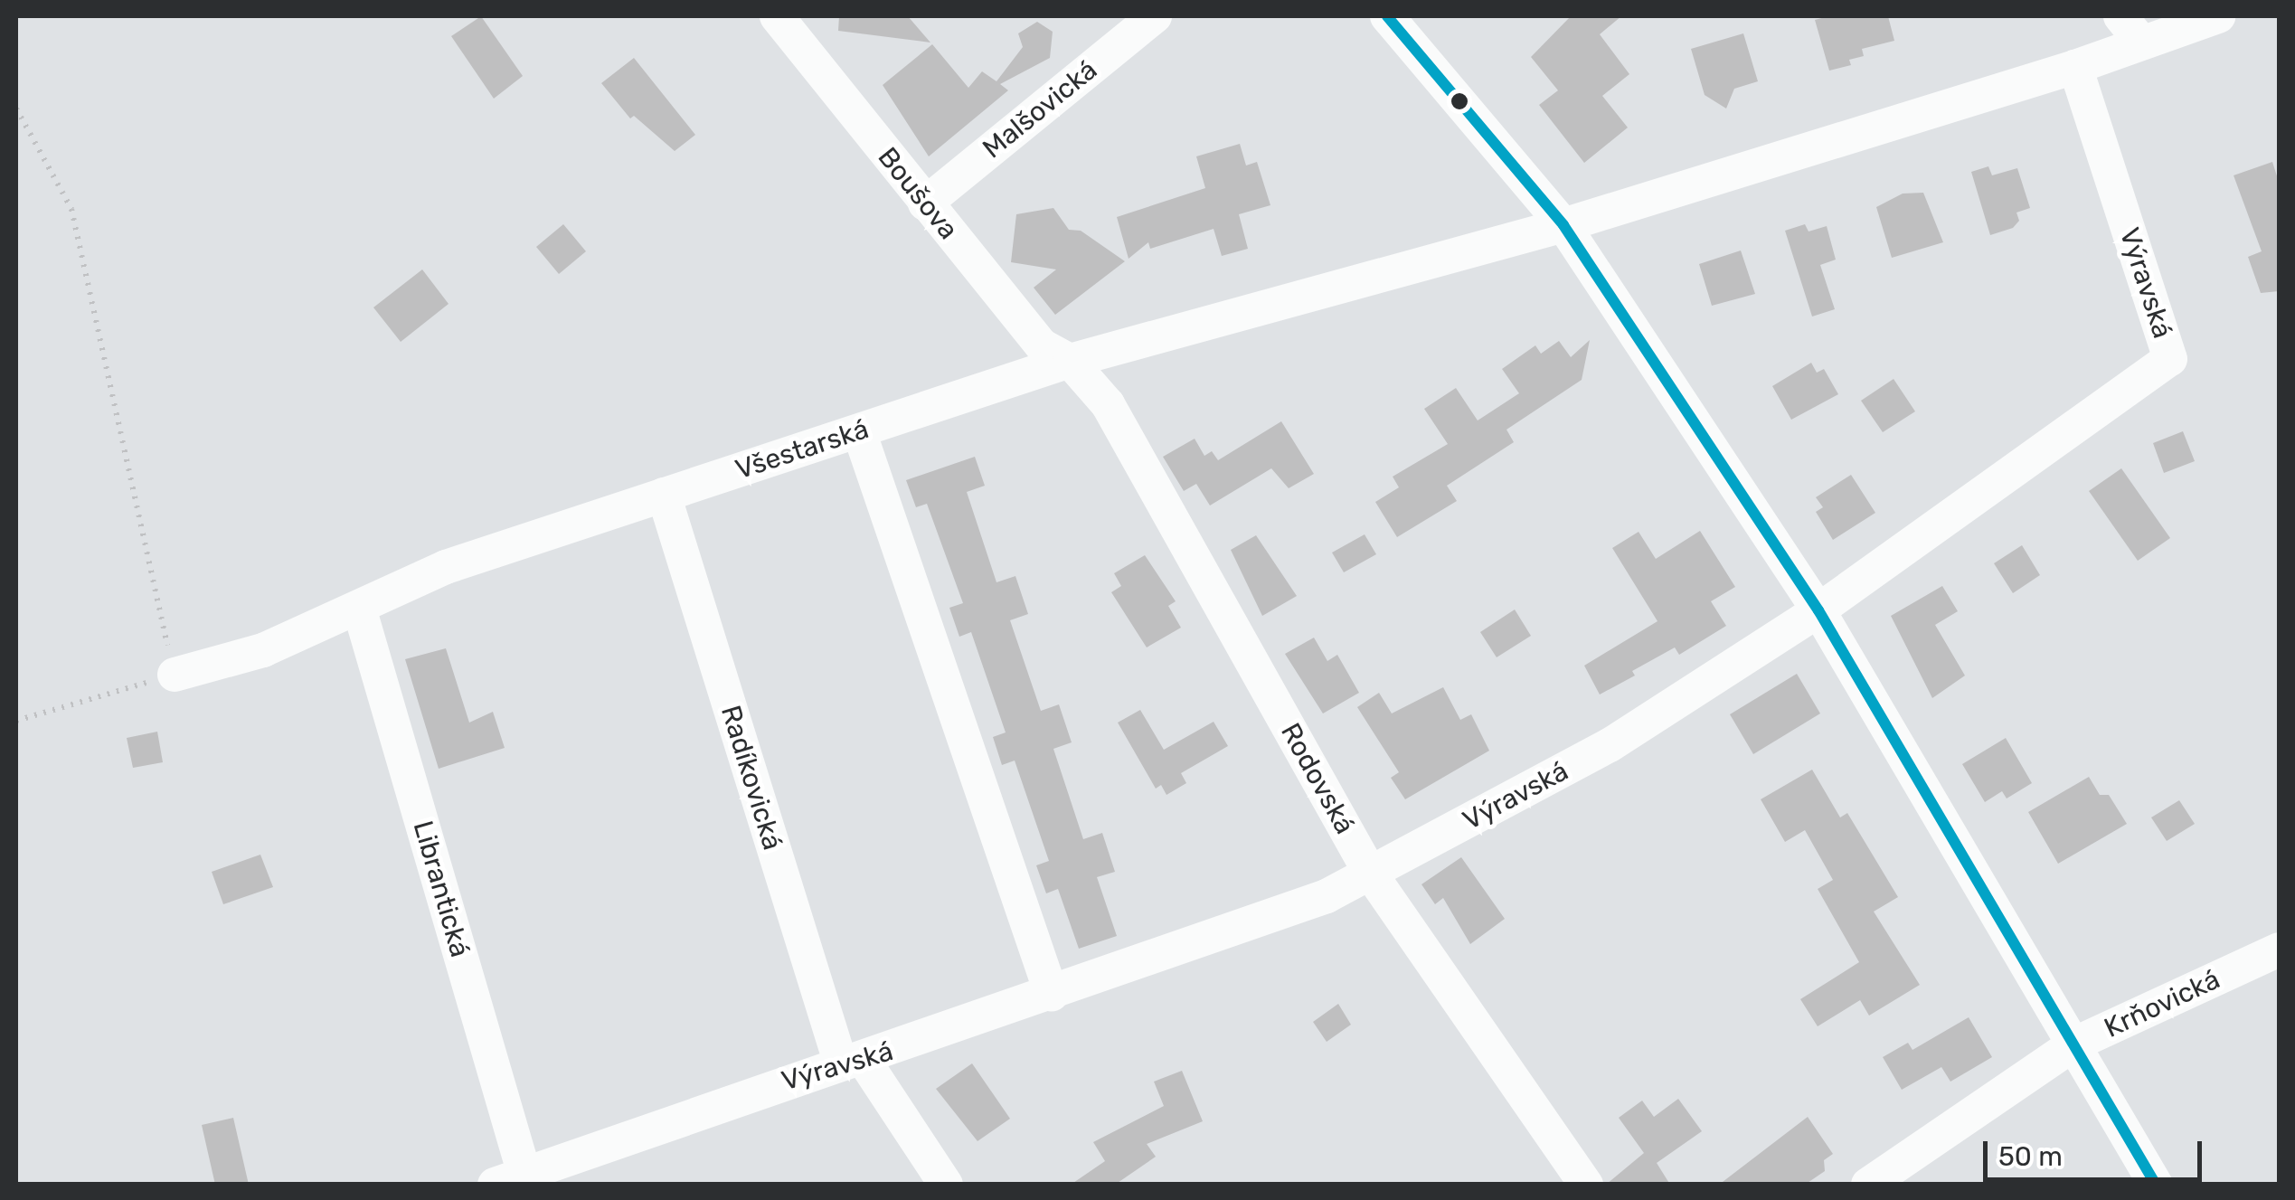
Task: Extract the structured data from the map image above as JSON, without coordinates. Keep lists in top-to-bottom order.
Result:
{
  "streets": {
    "street": [
      "Malšovická",
      "Boušova",
      "Výravská",
      "Všestarská",
      "Radíkovická",
      "Rodovská",
      "Librantická",
      "Krňovická"
    ]
  },
  "crossings": [
    ["Malšovická", "Boušova"],
    ["Boušova", "Všestarská"],
    ["Boušova", "Rodovská"],
    ["Výravská", "Všestarská"],
    ["Výravská", "Radíkovická"],
    ["Výravská", "Rodovská"],
    ["Výravská", "Librantická"],
    ["Všestarská", "Radíkovická"],
    ["Všestarská", "Rodovská"],
    ["Všestarská", "Librantická"]
  ],
  "scale_bar": "50 m"
}
